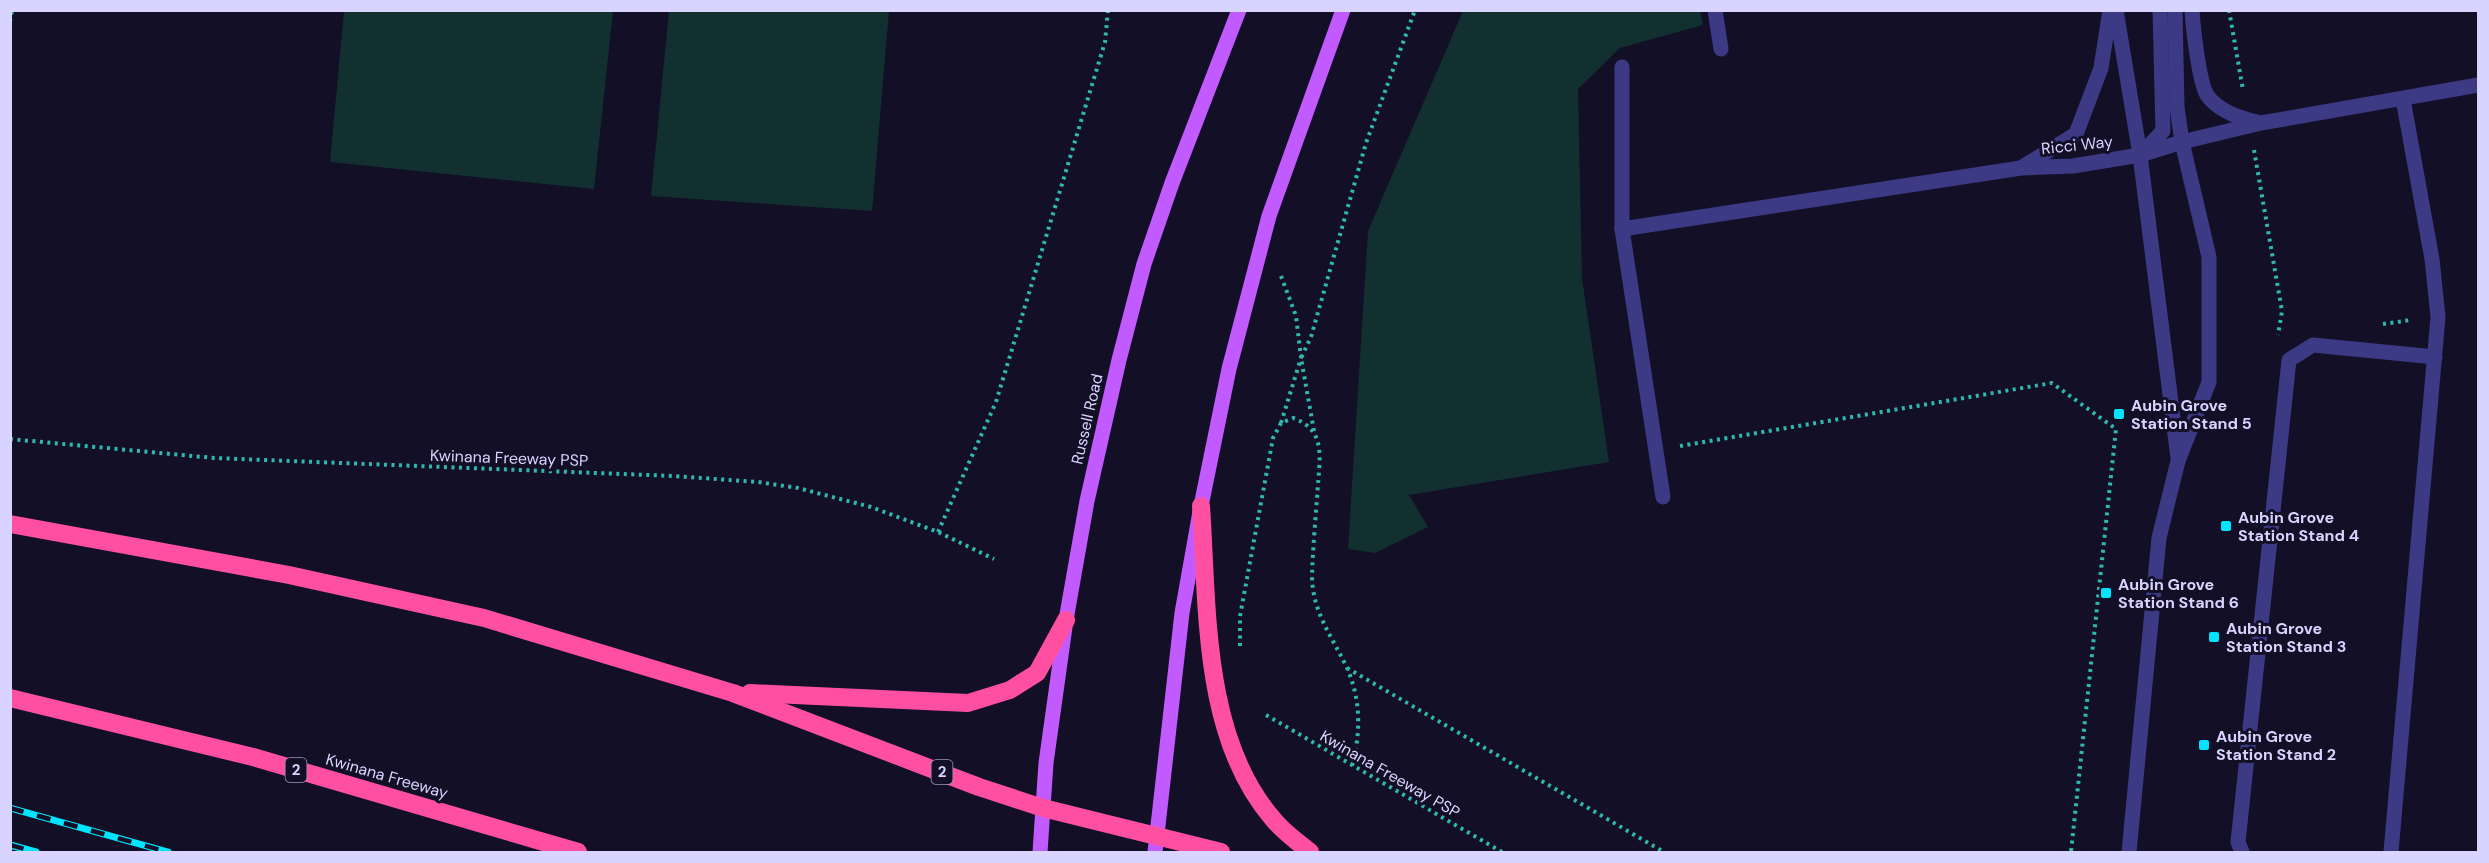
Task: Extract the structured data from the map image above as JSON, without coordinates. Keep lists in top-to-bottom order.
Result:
{
  "streets": {
    "highway": ["2", "Kwinana Freeway"],
    "main road": ["Russell Road"],
    "street": ["Ricci Way"],
    "path": ["Kwinana Freeway PSP"]
  },
  "crossings": [
    ["Russell Road", "2"]
  ],
  "places": {
    "transit": [
      "Aubin Grove Station Stand 5",
      "Aubin Grove Station Stand 4",
      "Aubin Grove Station Stand 6",
      "Aubin Grove Station Stand 3",
      "Aubin Grove Station Stand 2"
    ]
  }
}
